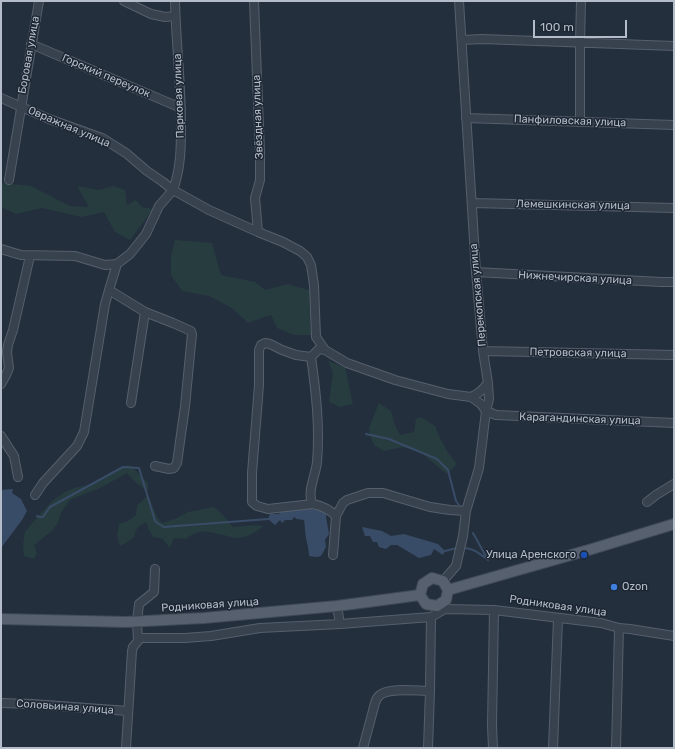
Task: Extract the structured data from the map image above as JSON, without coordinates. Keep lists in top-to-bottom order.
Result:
{
  "streets": {
    "main road": ["Родниковая улица"],
    "street": [
      "Боровая улица",
      "Горский переулок",
      "Парковая улица",
      "Звёздная улица",
      "Панфиловская улица",
      "Овражная улица",
      "Лемешкинская улица",
      "Нижнечирская улица",
      "Перекопская улица",
      "Петровская улица",
      "Карагандинская улица",
      "Соловьиная улица"
    ]
  },
  "crossings": [
    ["Боровая улица", "Горский переулок"],
    ["Боровая улица", "Овражная улица"],
    ["Горский переулок", "Парковая улица"],
    ["Парковая улица", "Овражная улица"],
    ["Звёздная улица", "Овражная улица"],
    ["Панфиловская улица", "Перекопская улица"],
    ["Лемешкинская улица", "Перекопская улица"],
    ["Нижнечирская улица", "Перекопская улица"],
    ["Перекопская улица", "Петровская улица"],
    ["Перекопская улица", "Карагандинская улица"],
    ["Перекопская улица", "Родниковая улица"]
  ],
  "places": ["Улица Аренского", "Ozon"],
  "scale_bar": "100 m"
}
